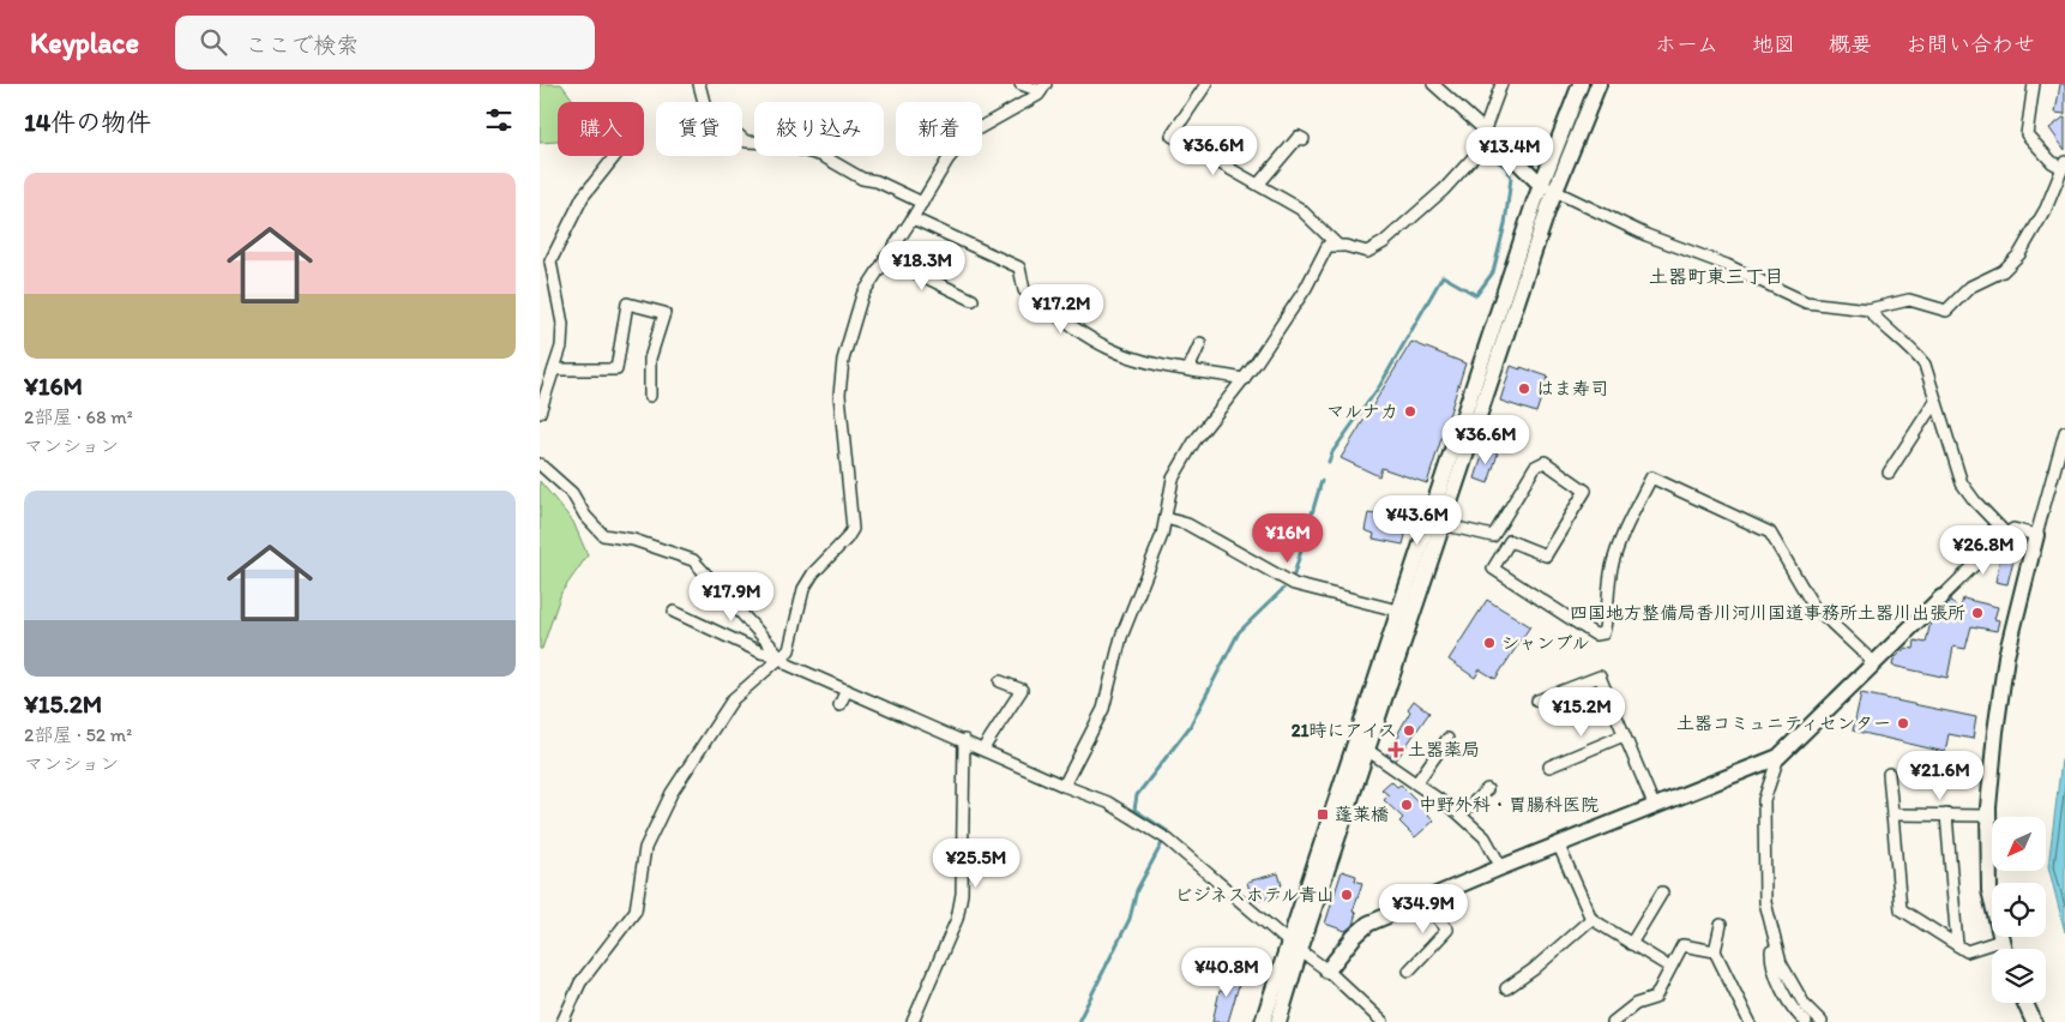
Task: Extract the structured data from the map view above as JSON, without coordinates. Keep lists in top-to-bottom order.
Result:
{
  "districts": ["土器町東三丁目"],
  "places": {
    "other": [
      "はま寿司",
      "マルナカ",
      "四国地方整備局香川河川国道事務所土器川出張所",
      "シャンブル",
      "土器コミュニティセンター",
      "21時にアイス",
      "中野外科・胃腸科医院",
      "ビジネスホテル青山"
    ],
    "health": ["土器薬局"],
    "transit": ["蓬莱橋"]
  },
  "north": "bottom left",
  "page": {
    "header": "Keyplace",
    "search": "ここで検索",
    "nav": [
      "ホーム",
      "地図",
      "概要",
      "お問い合わせ"
    ],
    "heading": "14件の物件",
    "chip": [
      "購入",
      "賃貸",
      "絞り込み",
      "新着"
    ],
    "price": [
      "¥36.6M",
      "¥13.4M",
      "¥18.3M",
      "¥17.2M",
      "¥36.6M",
      "¥43.6M",
      "¥16M",
      "¥26.8M",
      "¥17.9M",
      "¥15.2M",
      "¥21.6M",
      "¥25.5M",
      "¥34.9M",
      "¥40.8M"
    ],
    "list": [
      {
        "name": "¥16M",
        "note": "2部屋 · 68 m² · マンション"
      },
      {
        "name": "¥15.2M",
        "note": "2部屋 · 52 m² · マンション"
      }
    ]
  }
}
